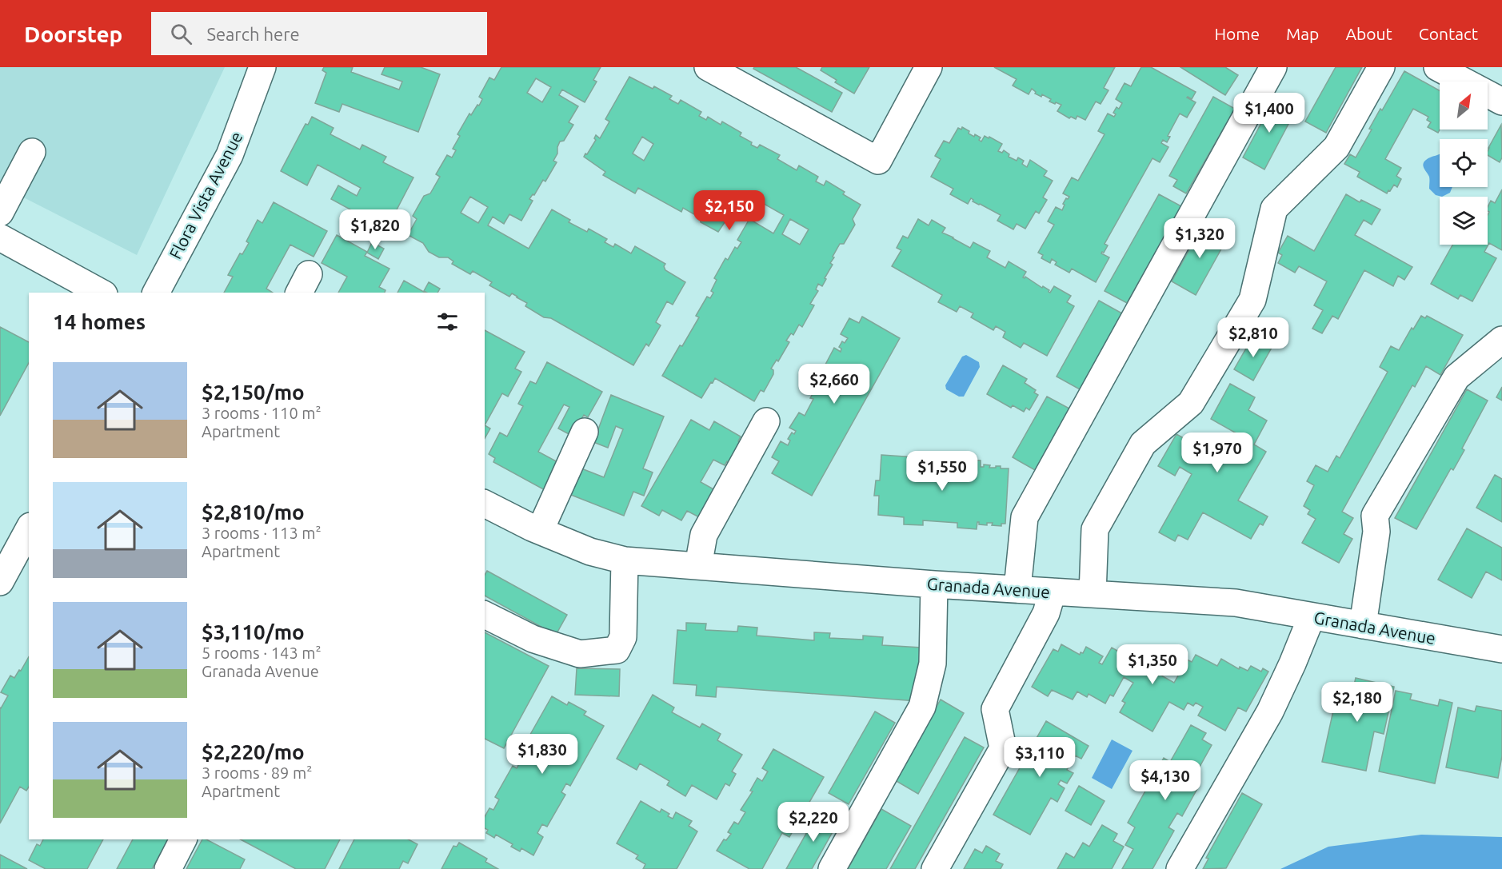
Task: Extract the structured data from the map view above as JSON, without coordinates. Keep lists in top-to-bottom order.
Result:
{
  "streets": {
    "street": ["Flora Vista Avenue", "Granada Avenue"]
  },
  "north": "top right",
  "page": {
    "header": "Doorstep",
    "search": "Search here",
    "nav": [
      "Home",
      "Map",
      "About",
      "Contact"
    ],
    "price": [
      "$1,400",
      "$2,150",
      "$1,820",
      "$1,320",
      "$2,810",
      "$2,660",
      "$1,970",
      "$1,550",
      "$1,350",
      "$2,180",
      "$1,830",
      "$3,110",
      "$4,130",
      "$2,220"
    ],
    "heading": "14 homes",
    "list": [
      {
        "name": "$2,150/mo",
        "note": "3 rooms · 110 m² · Apartment"
      },
      {
        "name": "$2,810/mo",
        "note": "3 rooms · 113 m² · Apartment"
      },
      {
        "name": "$3,110/mo",
        "note": "5 rooms · 143 m² · Granada Avenue"
      },
      {
        "name": "$2,220/mo",
        "note": "3 rooms · 89 m² · Apartment"
      }
    ]
  }
}
